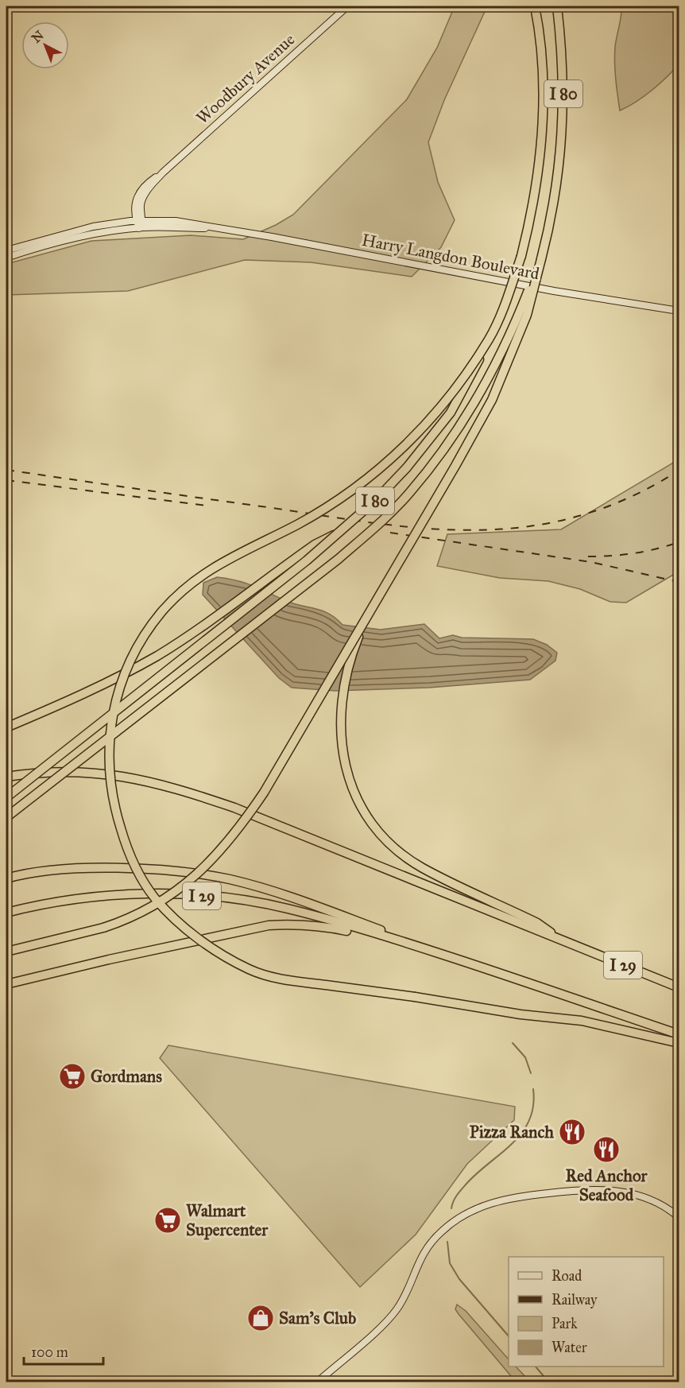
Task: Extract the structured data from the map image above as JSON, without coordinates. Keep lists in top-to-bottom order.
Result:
{
  "streets": {
    "highway": ["I 80", "I 29"],
    "main road": ["Woodbury Avenue", "Harry Langdon Boulevard"]
  },
  "crossings": [
    ["Woodbury Avenue", "Harry Langdon Boulevard"]
  ],
  "places": {
    "supermarket": ["Gordmans", "Walmart Supercenter"],
    "restaurant": ["Pizza Ranch", "Red Anchor Seafood"],
    "shop": ["Sam's Club"]
  },
  "legend": [
    "Road",
    "Railway",
    "Park",
    "Water"
  ],
  "scale_bar": "100 m",
  "north": "top left"
}
